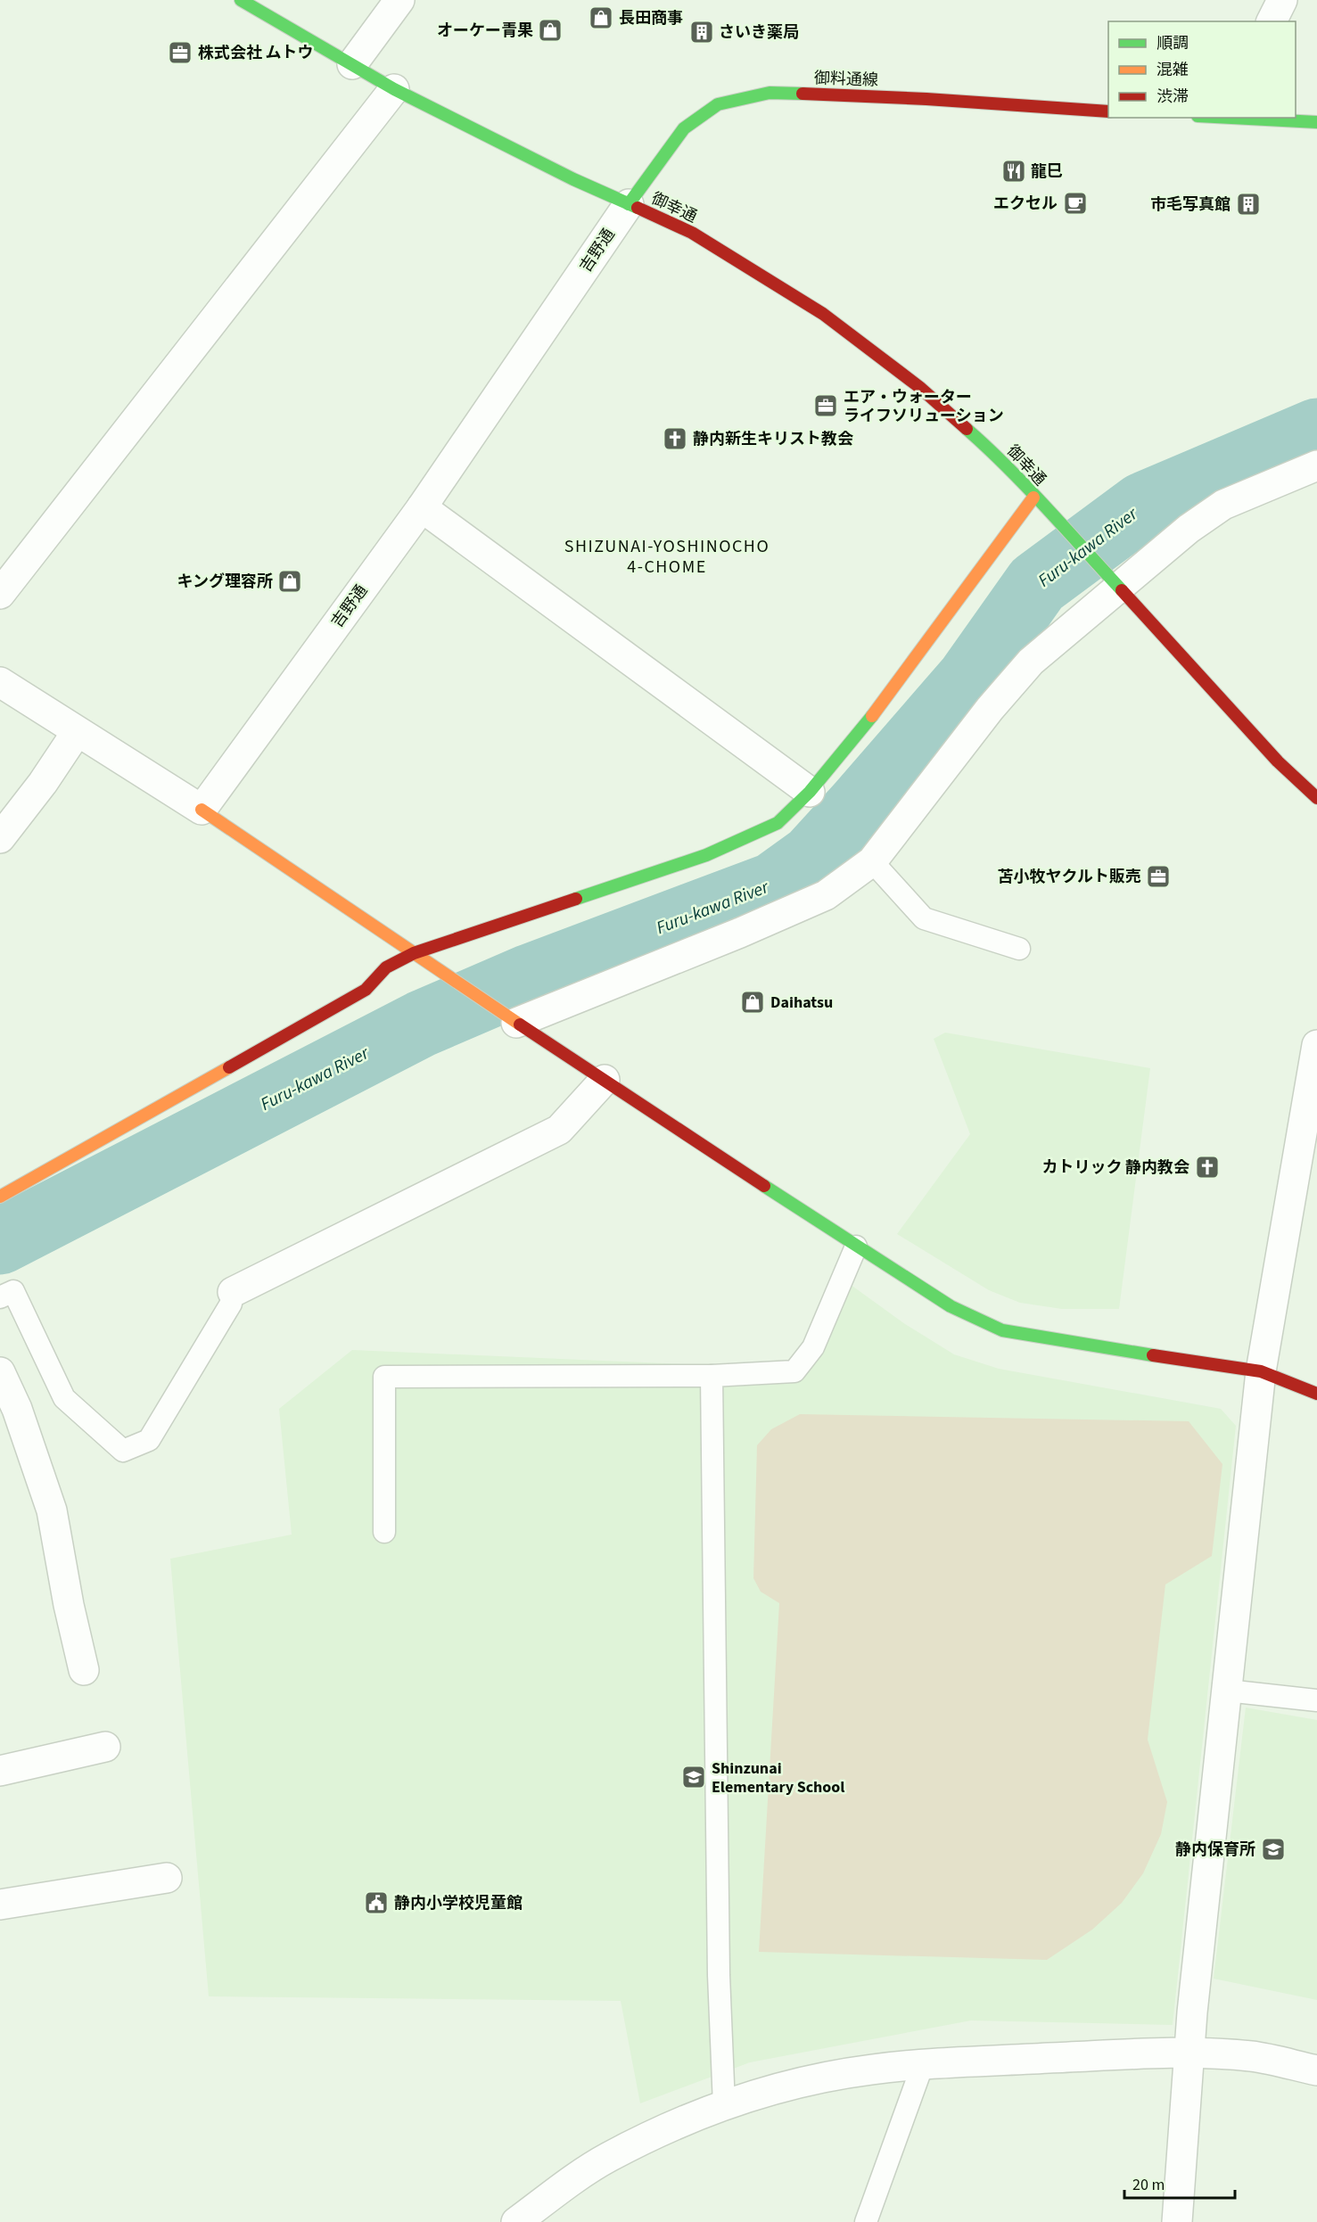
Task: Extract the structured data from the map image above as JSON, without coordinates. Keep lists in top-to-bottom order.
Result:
{
  "streets": {
    "street": ["御料通線", "御幸通", "吉野通"]
  },
  "crossings": [
    ["御料通線", "御幸通"],
    ["御料通線", "吉野通"],
    ["御幸通", "吉野通"]
  ],
  "districts": ["SHIZUNAI-YOSHINOCHO 4-CHOME"],
  "water": ["Furu-kawa River"],
  "places": {
    "shop": [
      "長田商事",
      "オーケー青果",
      "キング理容所",
      "Daihatsu"
    ],
    "building": ["さいき薬局", "市毛写真館"],
    "office": ["株式会社 ムトウ", "エア・ウォーター ライフソリューション", "苫小牧ヤクルト販売"],
    "restaurant": ["龍巳"],
    "cafe": ["エクセル"],
    "church": ["静内新生キリスト教会", "カトリック 静内教会"],
    "school or university": ["Shinzunai Elementary School", "静内保育所"],
    "public building": ["静内小学校児童館"]
  },
  "legend": ["順調", "混雑", "渋滞"],
  "scale_bar": "20 m"
}
